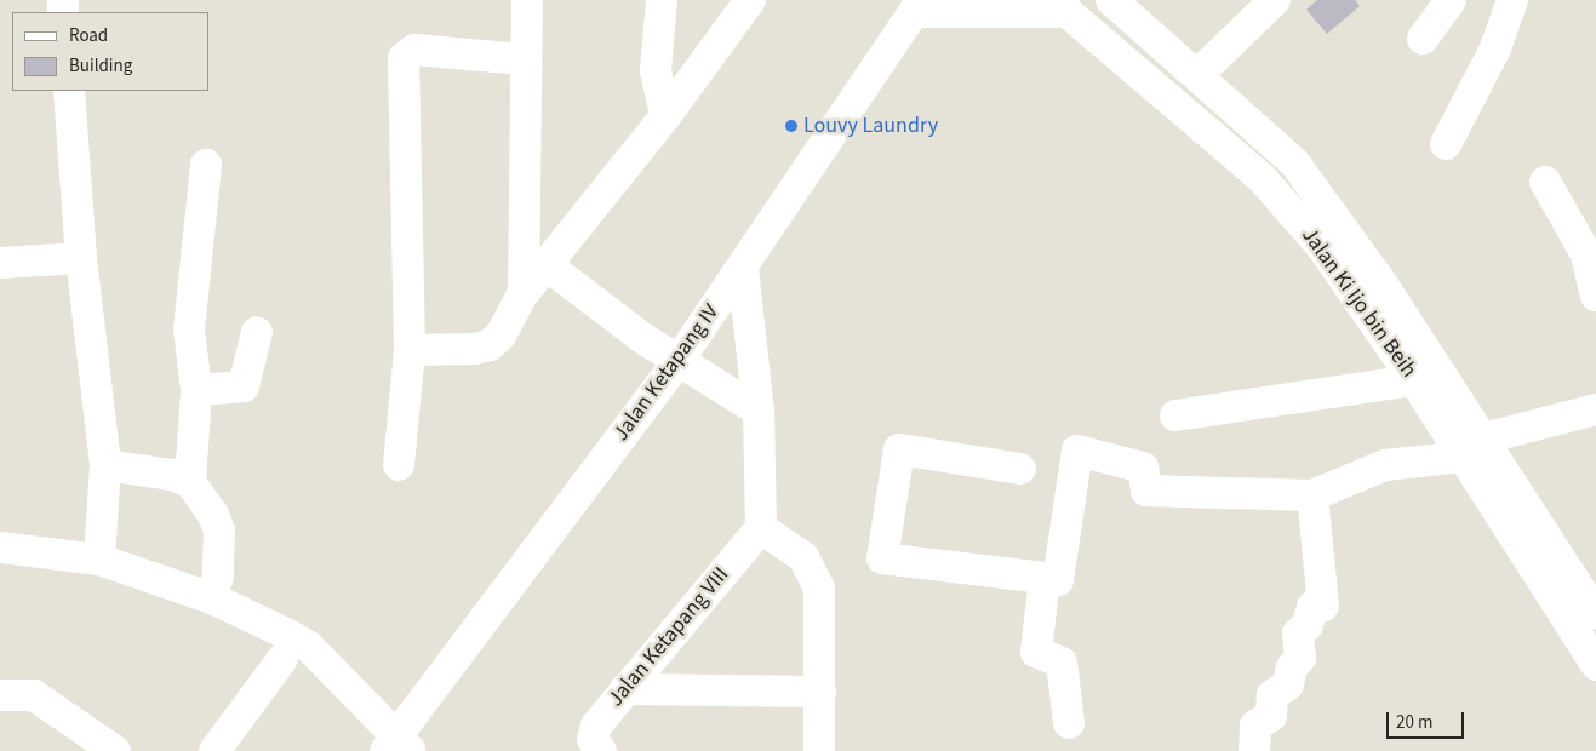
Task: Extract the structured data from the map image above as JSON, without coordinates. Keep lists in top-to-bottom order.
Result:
{
  "streets": {
    "street": ["Jalan Ki Ijo bin Beih", "Jalan Ketapang IV", "Jalan Ketapang VIII"]
  },
  "places": ["Louvy Laundry"],
  "legend": ["Road", "Building"],
  "scale_bar": "20 m"
}
